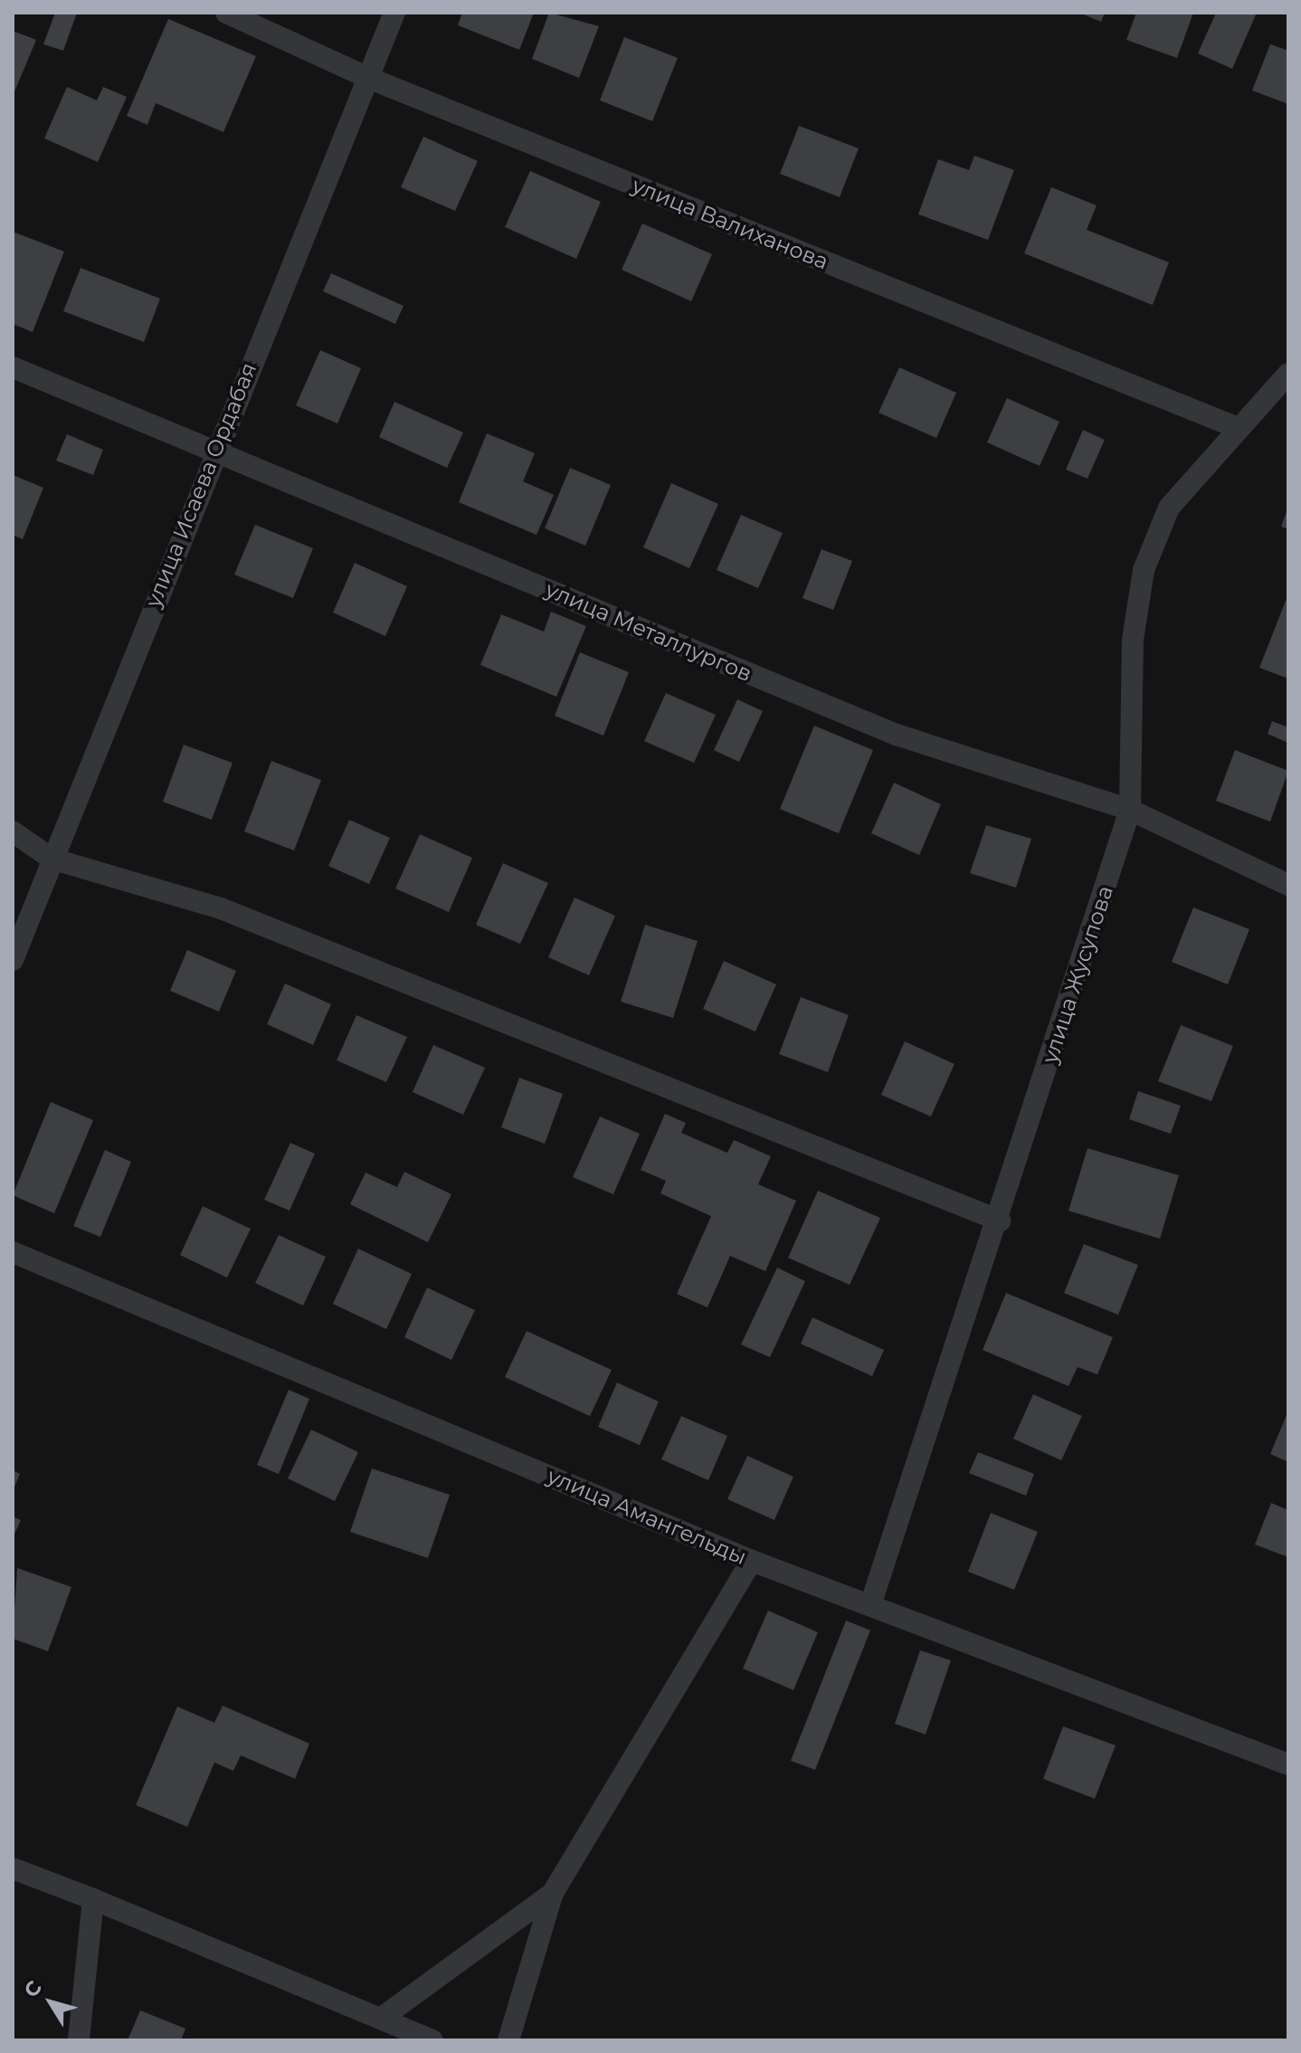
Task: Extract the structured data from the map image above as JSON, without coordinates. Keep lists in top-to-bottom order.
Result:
{
  "streets": {
    "street": [
      "улица Валиханова",
      "улица Исаева Ордабая",
      "улица Металлургов",
      "улица Жусупова",
      "улица Амангельды"
    ]
  },
  "crossings": [
    ["улица Валиханова", "улица Исаева Ордабая"],
    ["улица Валиханова", "улица Жусупова"],
    ["улица Исаева Ордабая", "улица Металлургов"],
    ["улица Металлургов", "улица Жусупова"],
    ["улица Жусупова", "улица Амангельды"]
  ],
  "north": "top left"
}
